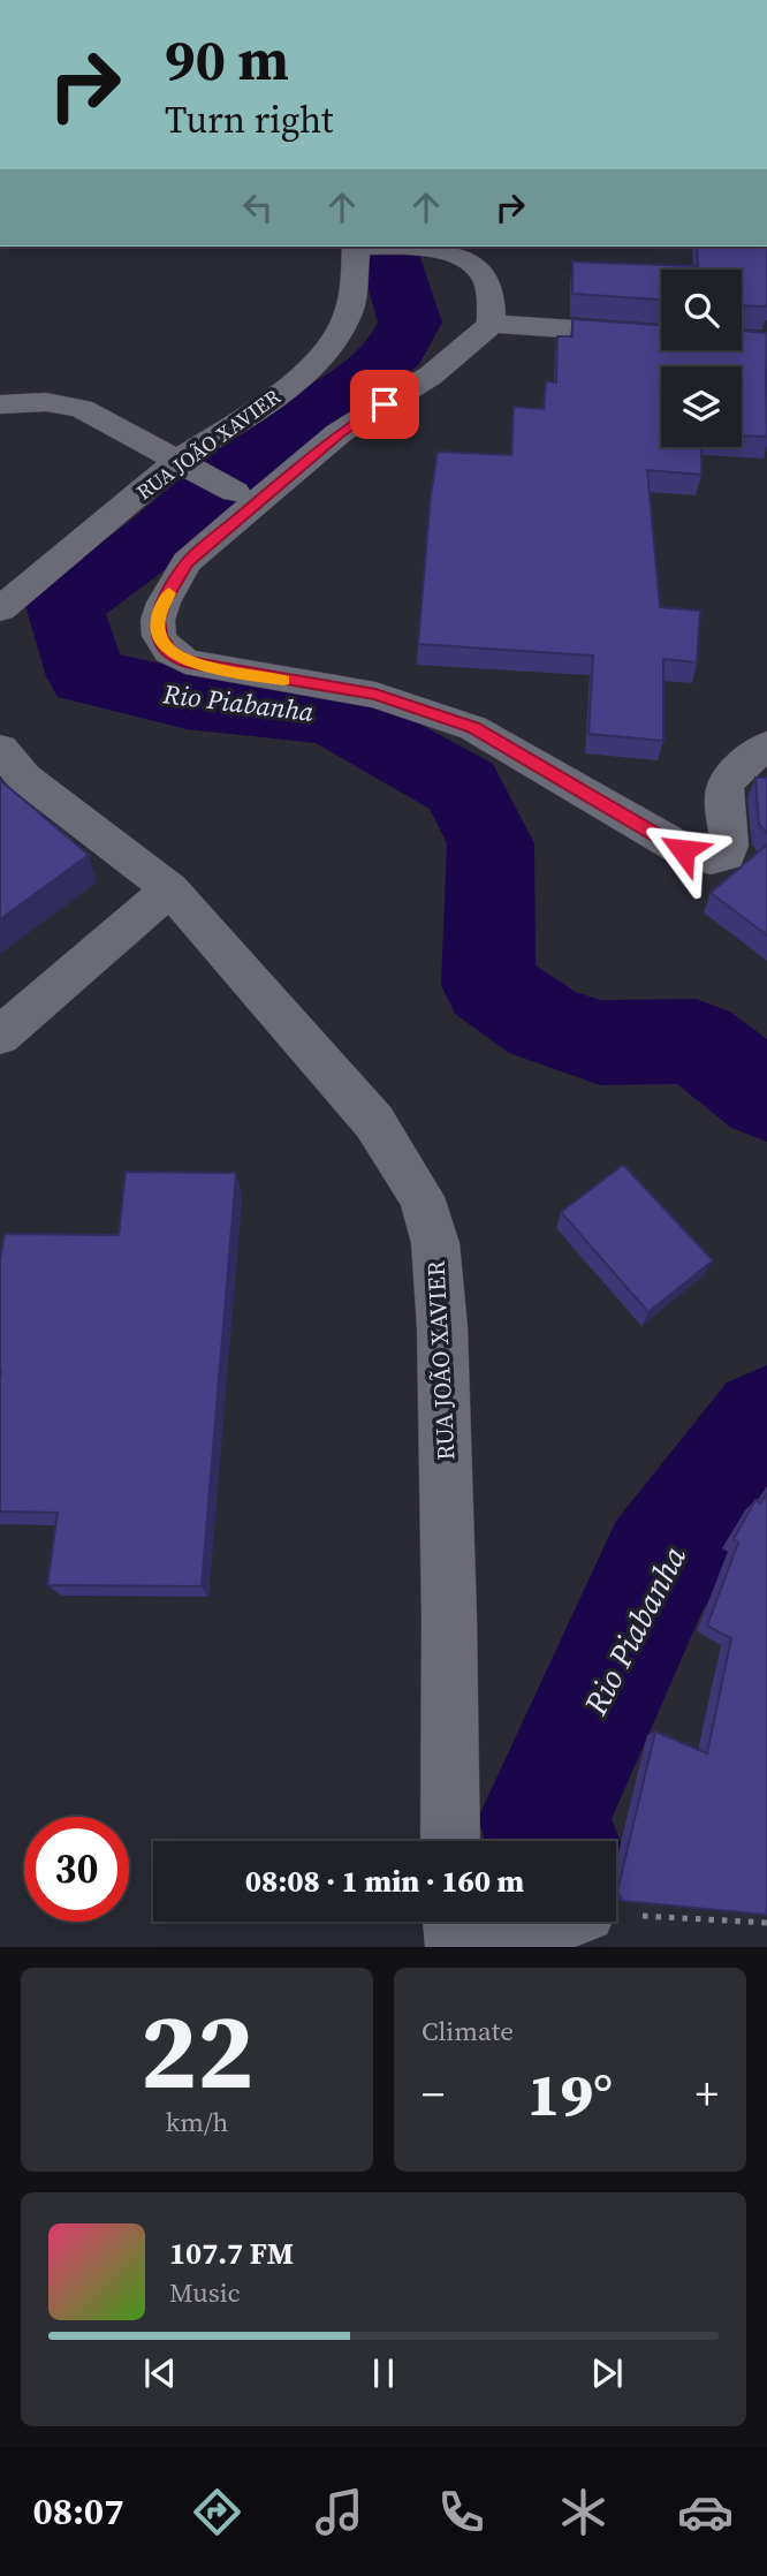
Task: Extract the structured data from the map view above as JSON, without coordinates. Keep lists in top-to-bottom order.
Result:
{
  "streets": {
    "street": ["RUA JOÃO XAVIER"]
  },
  "water": ["Rio Piabanha"],
  "page": {
    "turn": ["90 m", "Turn right"],
    "limit": "30",
    "trip": "08:08 · 1 min · 160 m",
    "tile": [
      ["22", "km/h"],
      "Climate"
    ],
    "heat": ["−", "19°", "+"],
    "song": ["107.7 FM", "Music"],
    "tabs": "08:07"
  }
}
